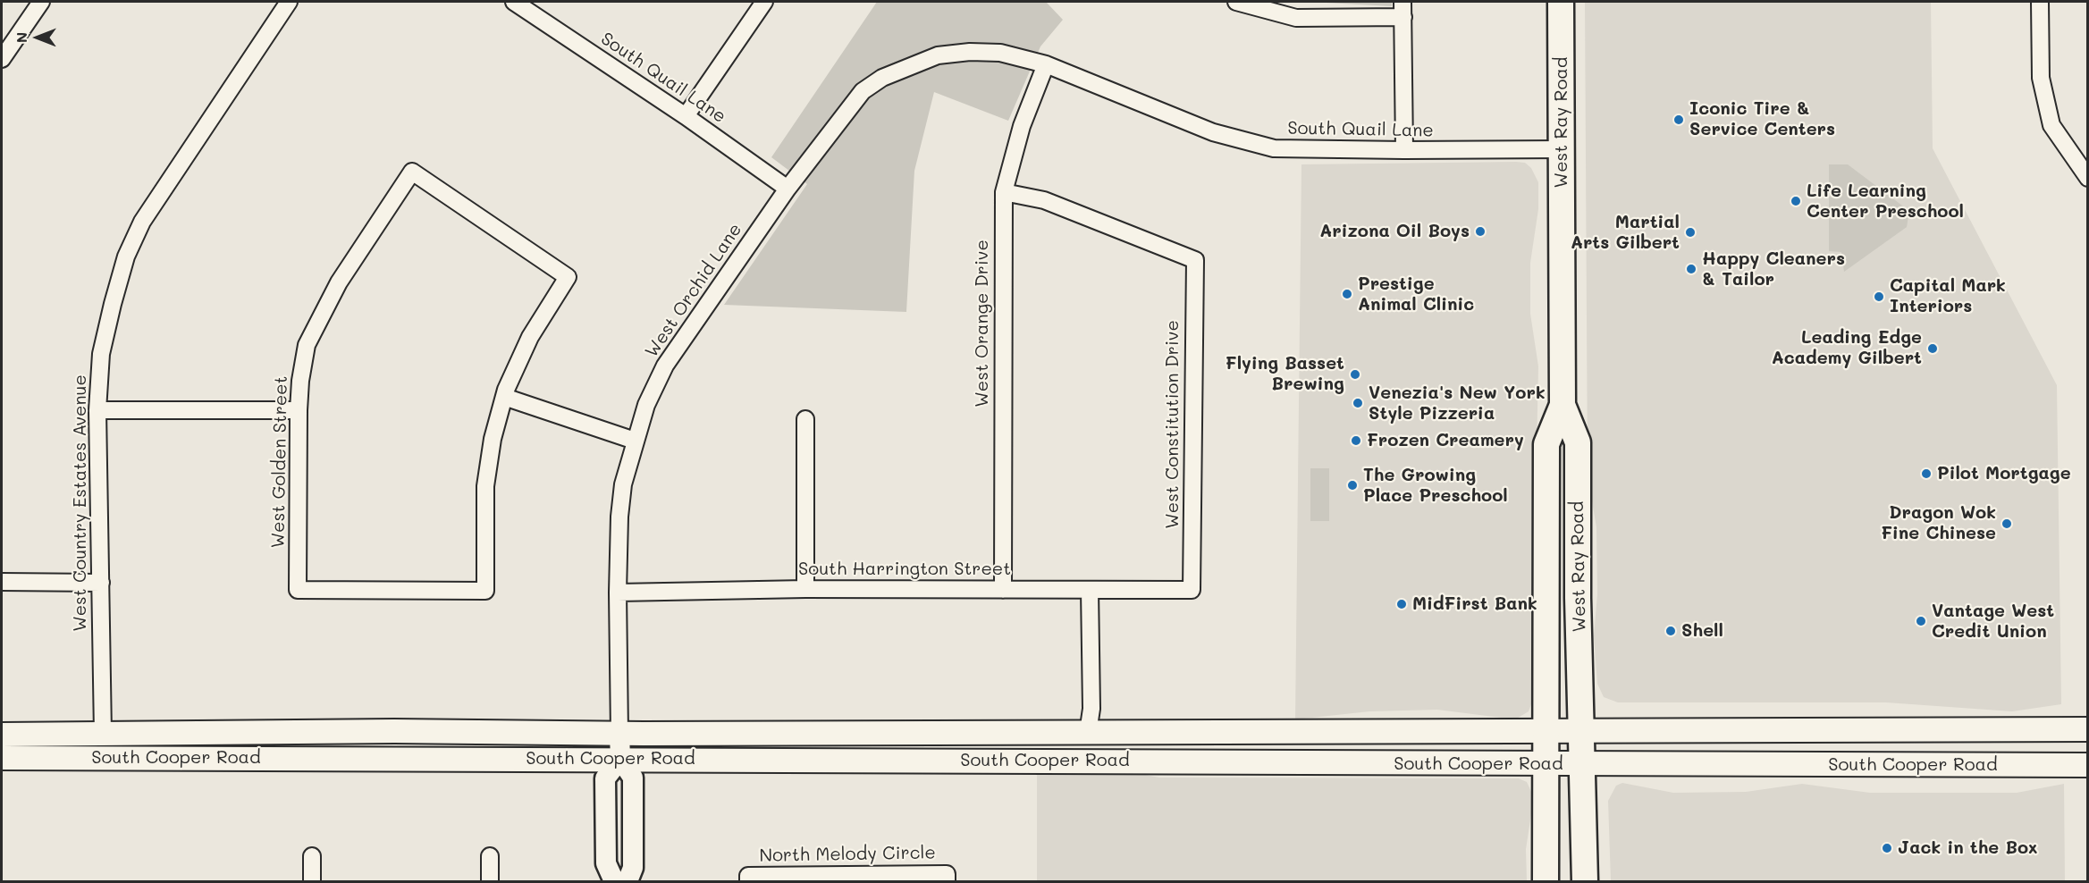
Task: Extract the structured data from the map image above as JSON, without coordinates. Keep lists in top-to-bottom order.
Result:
{
  "streets": {
    "main road": ["West Ray Road", "South Cooper Road"],
    "street": [
      "South Quail Lane",
      "West Orchid Lane",
      "West Orange Drive",
      "West Constitution Drive",
      "West Golden Street",
      "West Country Estates Avenue",
      "South Harrington Street",
      "North Melody Circle"
    ]
  },
  "crossings": [
    ["South Quail Lane", "West Ray Road"],
    ["South Quail Lane", "West Orchid Lane"],
    ["South Quail Lane", "West Orange Drive"],
    ["West Ray Road", "South Cooper Road"],
    ["West Orchid Lane", "West Orange Drive"],
    ["West Orchid Lane", "South Harrington Street"],
    ["West Orchid Lane", "South Cooper Road"],
    ["West Orange Drive", "West Constitution Drive"],
    ["West Orange Drive", "South Harrington Street"],
    ["West Constitution Drive", "South Harrington Street"],
    ["West Country Estates Avenue", "South Cooper Road"]
  ],
  "places": [
    "Iconic Tire & Service Centers",
    "Life Learning Center Preschool",
    "Arizona Oil Boys",
    "Martial Arts Gilbert",
    "Happy Cleaners & Tailor",
    "Prestige Animal Clinic",
    "Capital Mark Interiors",
    "Leading Edge Academy Gilbert",
    "Flying Basset Brewing",
    "Venezia's New York Style Pizzeria",
    "Frozen Creamery",
    "Pilot Mortgage",
    "The Growing Place Preschool",
    "Dragon Wok Fine Chinese",
    "MidFirst Bank",
    "Vantage West Credit Union",
    "Shell",
    "Jack in the Box"
  ],
  "north": "left"
}
